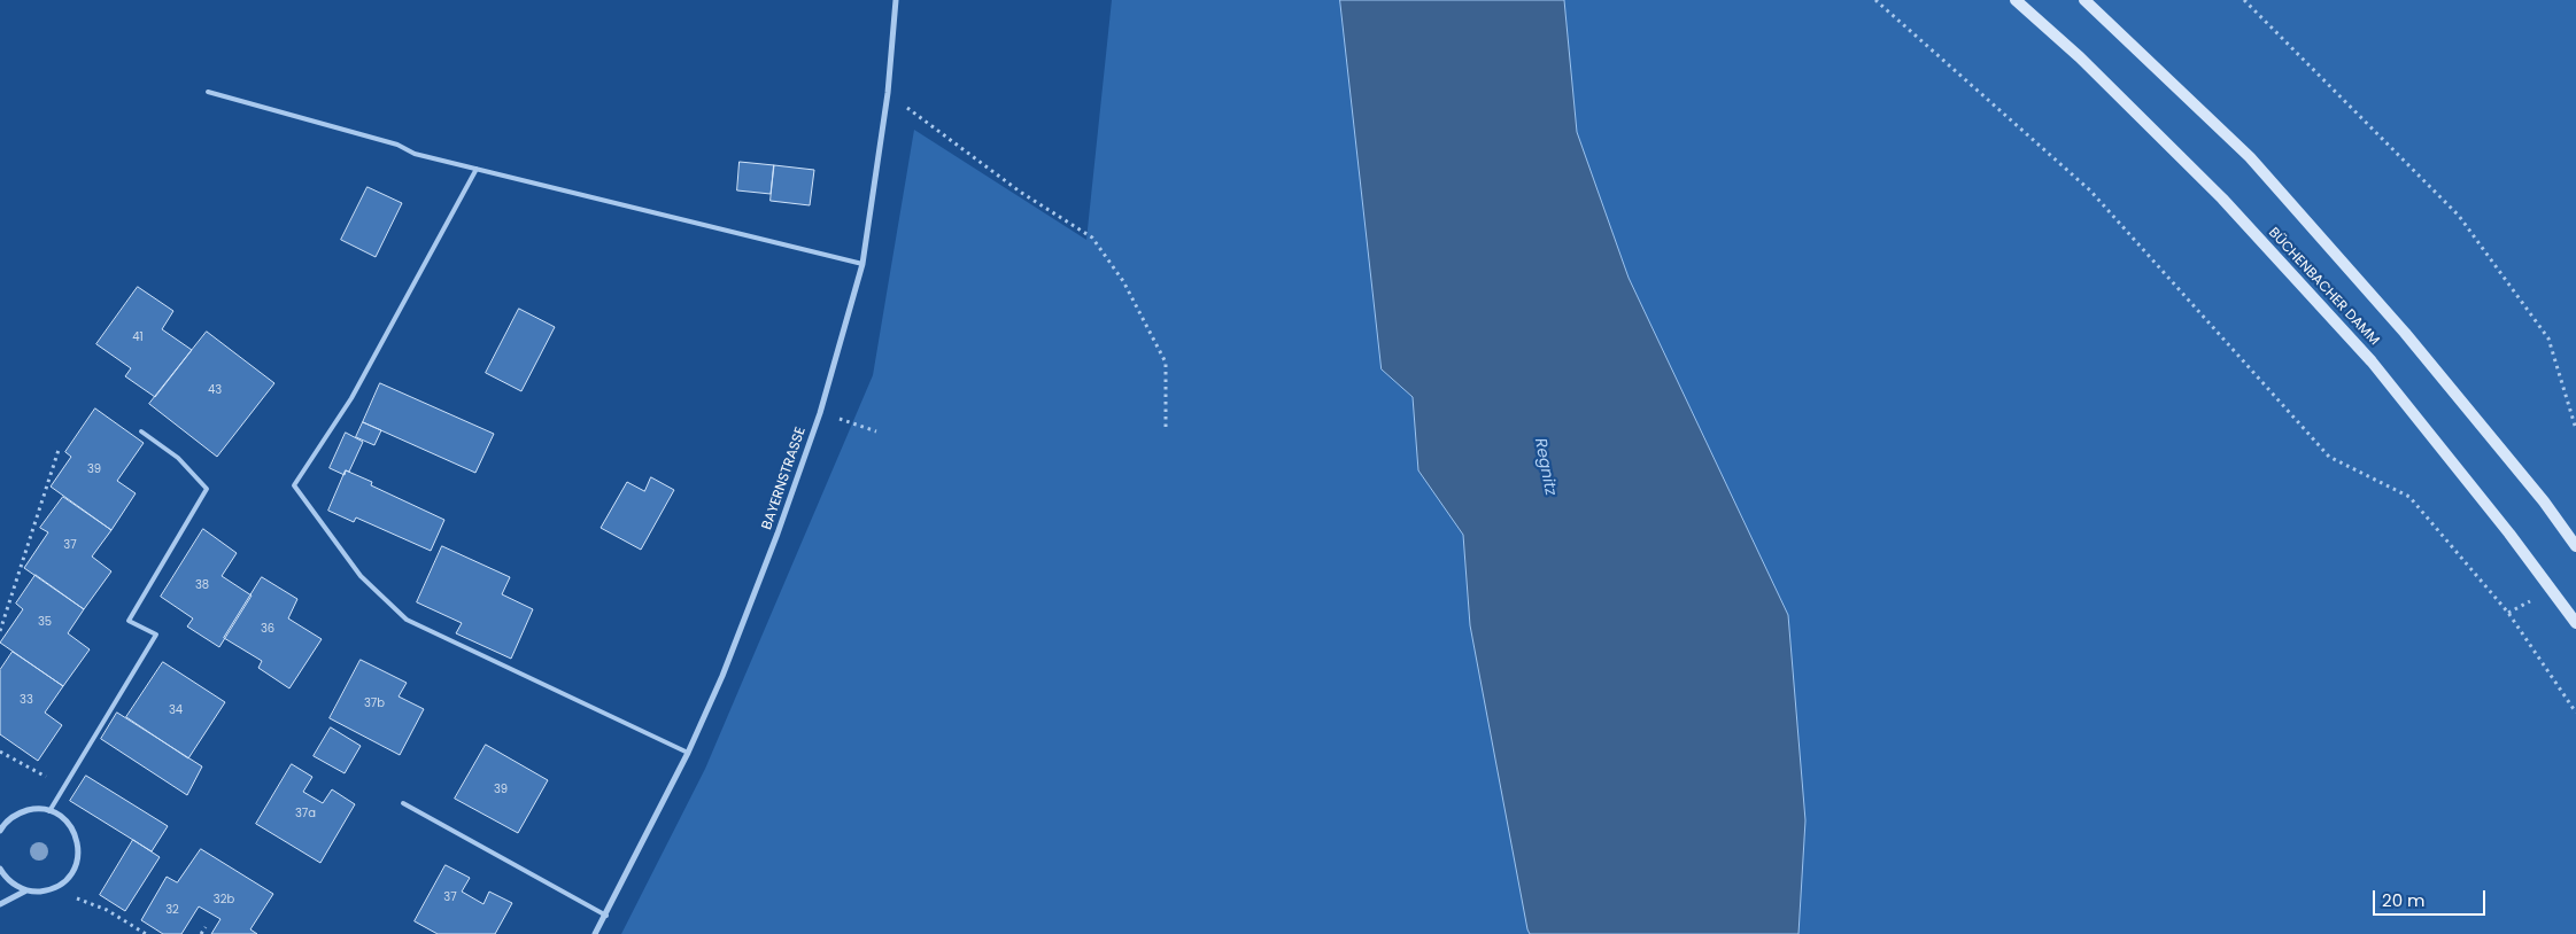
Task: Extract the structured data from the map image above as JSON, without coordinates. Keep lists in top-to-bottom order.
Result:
{
  "streets": {
    "main road": ["BÜCHENBACHER DAMM"],
    "street": ["BAYERNSTRASSE"]
  },
  "water": ["Regnitz"],
  "house_numbers": [
    "41",
    "43",
    "39",
    "37",
    "38",
    "35",
    "36",
    "33",
    "37b",
    "34",
    "39",
    "37a",
    "37",
    "32b",
    "32"
  ],
  "scale_bar": "20 m"
}
